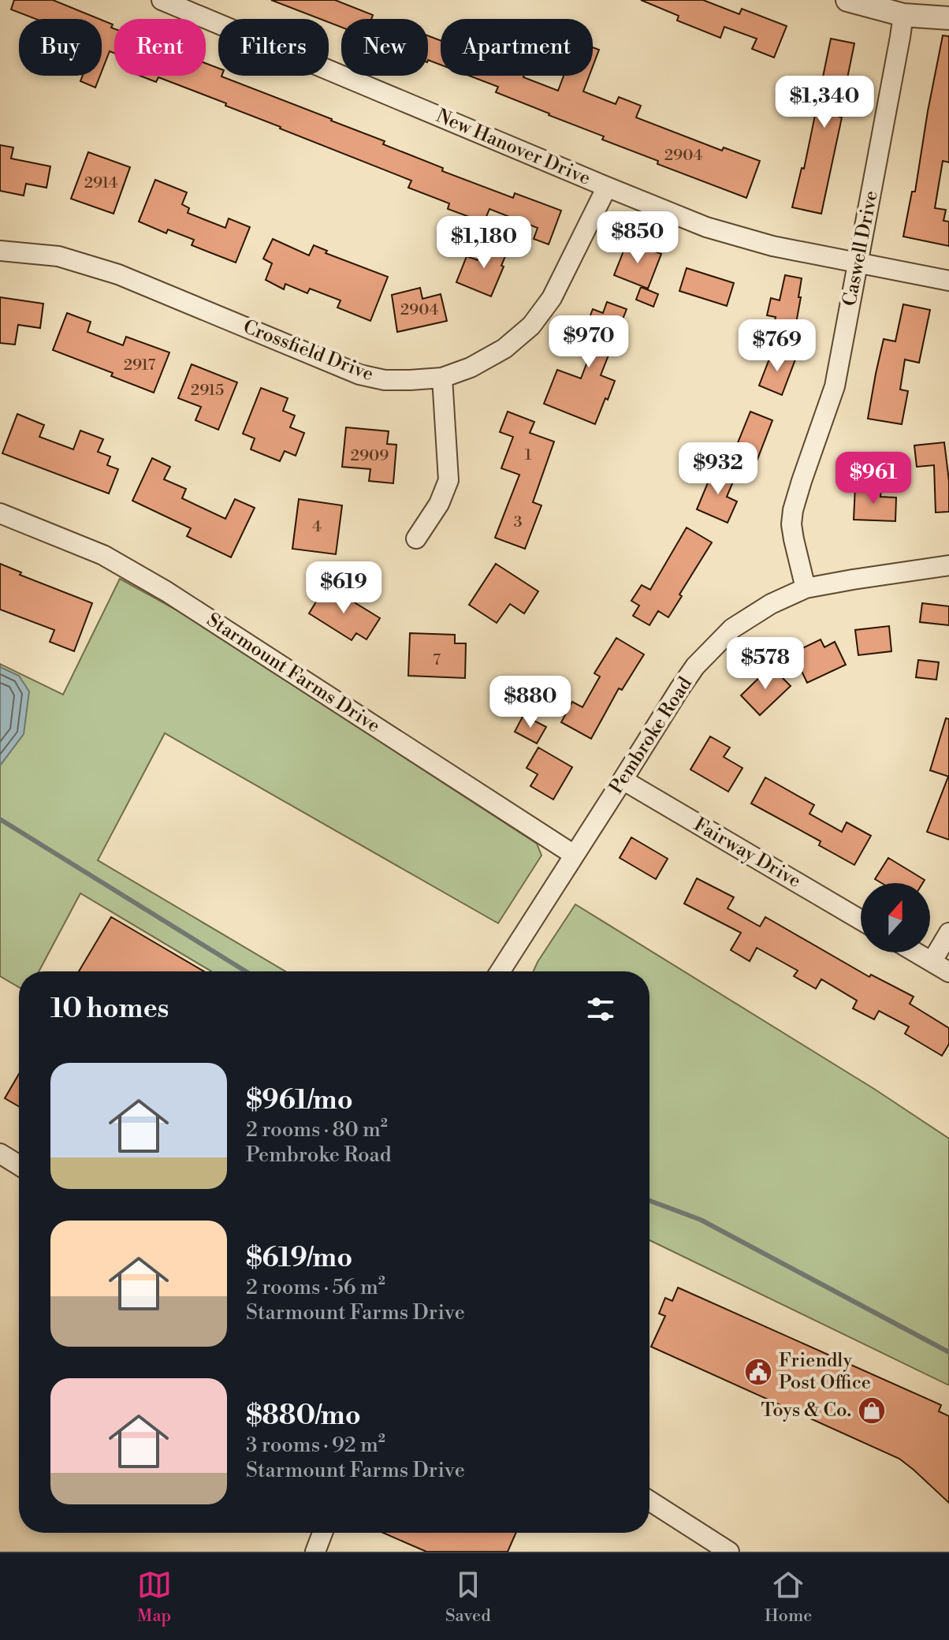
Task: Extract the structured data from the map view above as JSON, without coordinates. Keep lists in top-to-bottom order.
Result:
{
  "streets": {
    "street": [
      "New Hanover Drive",
      "Caswell Drive",
      "Crossfield Drive",
      "Starmount Farms Drive",
      "Pembroke Road",
      "Fairway Drive"
    ]
  },
  "crossings": [
    ["New Hanover Drive", "Caswell Drive"],
    ["New Hanover Drive", "Crossfield Drive"],
    ["Caswell Drive", "Pembroke Road"],
    ["Starmount Farms Drive", "Pembroke Road"],
    ["Pembroke Road", "Fairway Drive"]
  ],
  "places": {
    "public building": ["Friendly Post Office"],
    "shop": ["Toys & Co."]
  },
  "house_numbers": [
    "2904",
    "2914",
    "2904",
    "2917",
    "2915",
    "1",
    "2909",
    "3",
    "4",
    "7"
  ],
  "north": "top",
  "page": {
    "chip": [
      "Buy",
      "Rent",
      "Filters",
      "New",
      "Apartment"
    ],
    "price": [
      "$1,340",
      "$850",
      "$1,180",
      "$970",
      "$769",
      "$932",
      "$961",
      "$619",
      "$578",
      "$880"
    ],
    "heading": "10 homes",
    "list": [
      {
        "name": "$961/mo",
        "note": "2 rooms · 80 m² · Pembroke Road"
      },
      {
        "name": "$619/mo",
        "note": "2 rooms · 56 m² · Starmount Farms Drive"
      },
      {
        "name": "$880/mo",
        "note": "3 rooms · 92 m² · Starmount Farms Drive"
      }
    ],
    "tabs": ["Map", "Saved", "Home"]
  }
}
